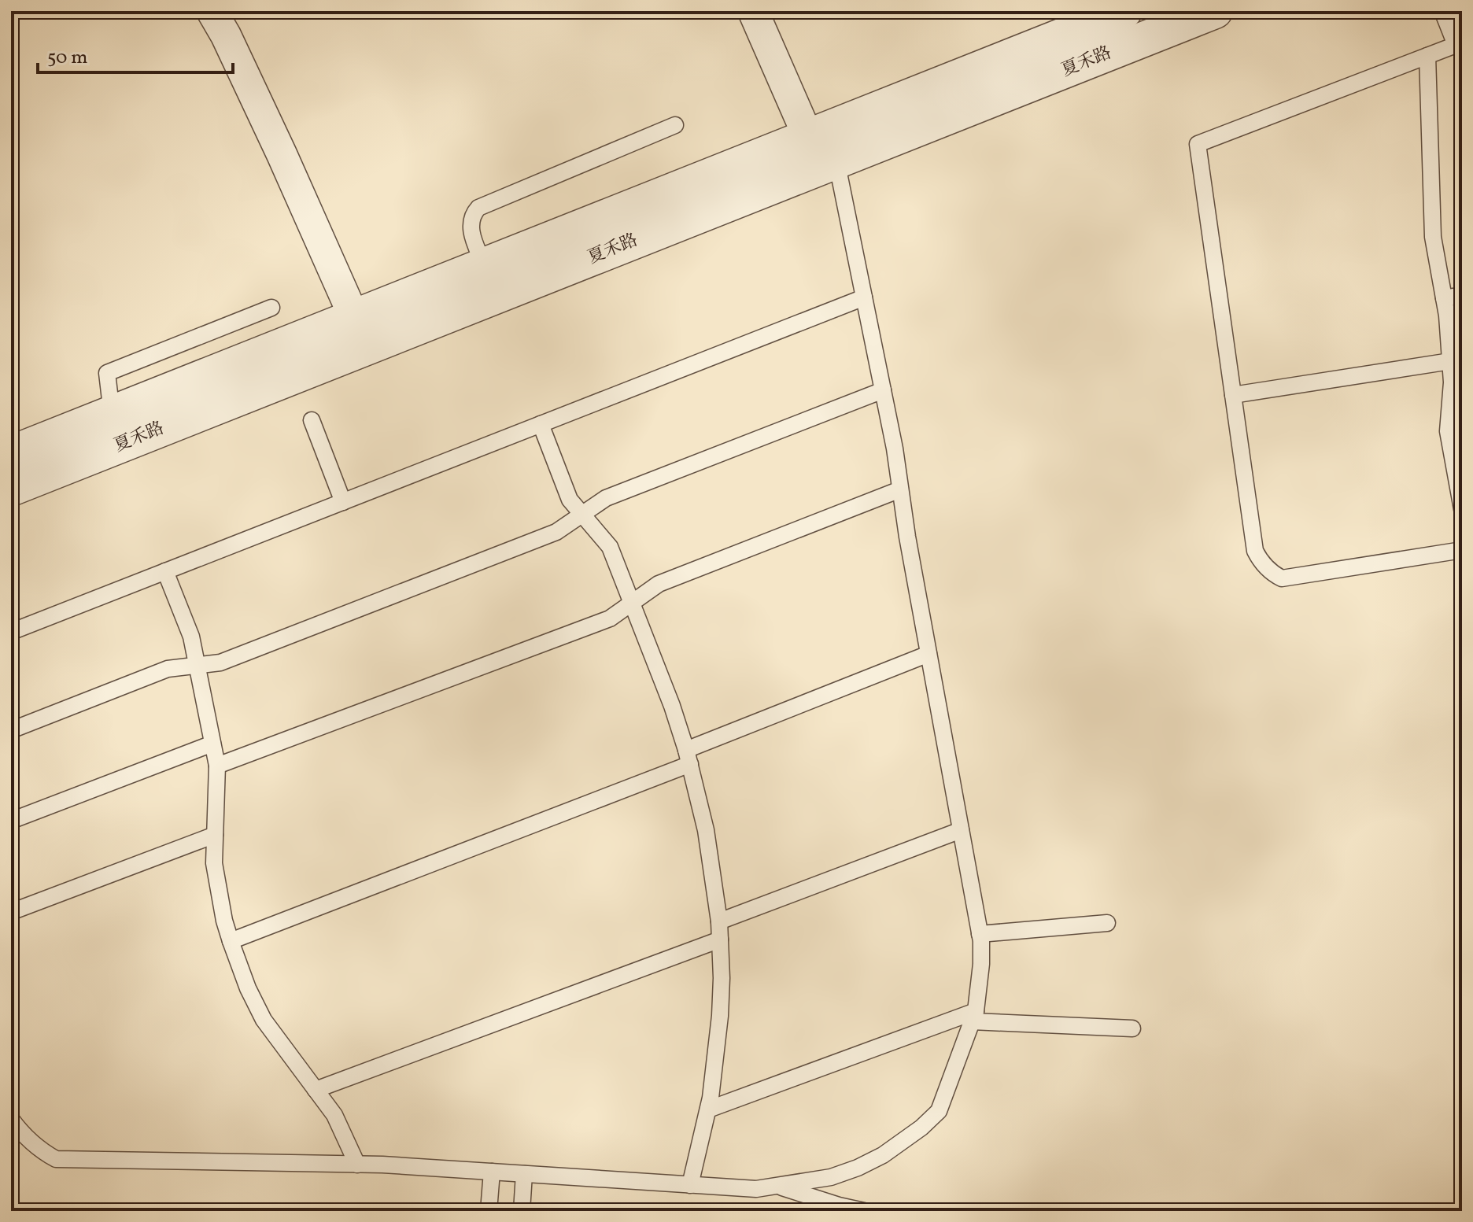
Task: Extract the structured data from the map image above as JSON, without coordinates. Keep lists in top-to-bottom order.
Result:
{
  "streets": {
    "street": ["夏禾路"]
  },
  "scale_bar": "50 m"
}
